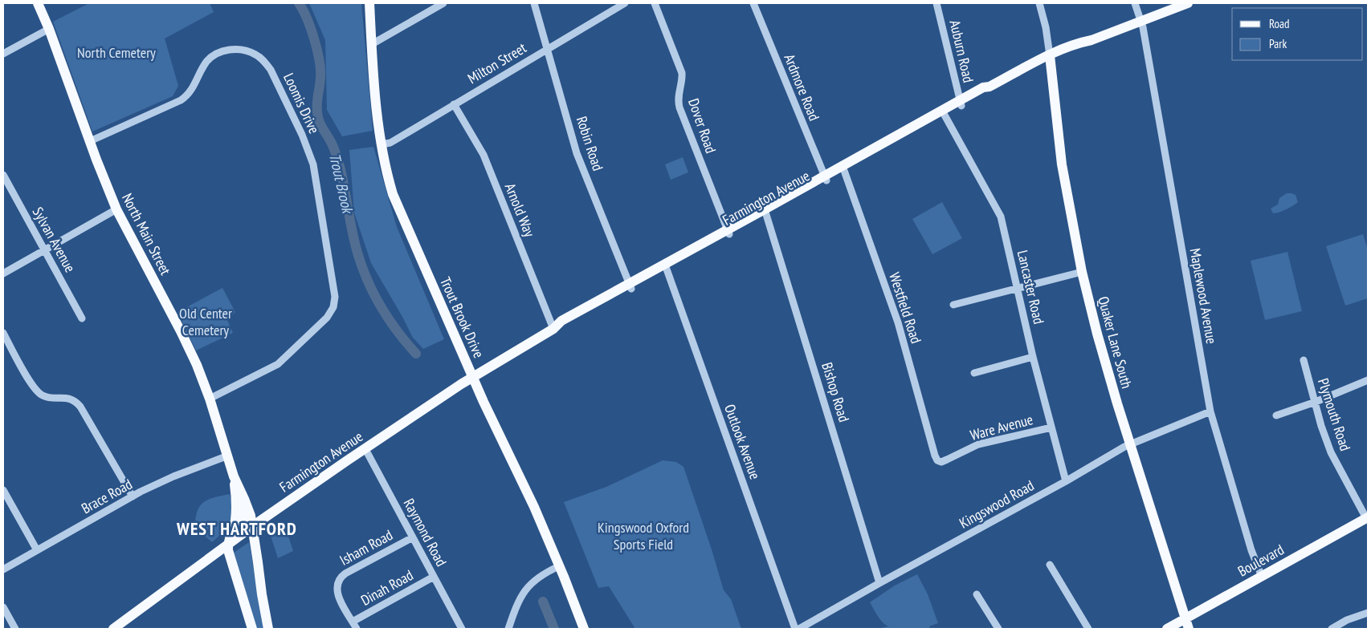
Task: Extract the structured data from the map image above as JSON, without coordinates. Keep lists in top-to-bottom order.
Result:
{
  "streets": {
    "main road": [
      "Farmington Avenue",
      "North Main Street",
      "Trout Brook Drive",
      "Quaker Lane South",
      "Boulevard"
    ],
    "street": [
      "Auburn Road",
      "Milton Street",
      "Ardmore Road",
      "Loomis Drive",
      "Dover Road",
      "Robin Road",
      "Arnold Way",
      "Sylvan Avenue",
      "Lancaster Road",
      "Maplewood Avenue",
      "Westfield Road",
      "Bishop Road",
      "Plymouth Road",
      "Ware Avenue",
      "Outlook Avenue",
      "Brace Road",
      "Kingswood Road",
      "Raymond Road",
      "Isham Road",
      "Dinah Road"
    ]
  },
  "crossings": [
    ["Auburn Road", "Farmington Avenue"],
    ["Milton Street", "Robin Road"],
    ["Milton Street", "Arnold Way"],
    ["Milton Street", "Trout Brook Drive"],
    ["Ardmore Road", "Farmington Avenue"],
    ["Loomis Drive", "North Main Street"],
    ["Dover Road", "Farmington Avenue"],
    ["Robin Road", "Farmington Avenue"],
    ["Farmington Avenue", "Arnold Way"],
    ["Farmington Avenue", "North Main Street"],
    ["Farmington Avenue", "Lancaster Road"],
    ["Farmington Avenue", "Maplewood Avenue"],
    ["Farmington Avenue", "Westfield Road"],
    ["Farmington Avenue", "Trout Brook Drive"],
    ["Farmington Avenue", "Quaker Lane South"],
    ["Farmington Avenue", "Bishop Road"],
    ["Farmington Avenue", "Outlook Avenue"],
    ["Farmington Avenue", "Raymond Road"],
    ["North Main Street", "Brace Road"],
    ["Lancaster Road", "Ware Avenue"],
    ["Lancaster Road", "Kingswood Road"],
    ["Maplewood Avenue", "Kingswood Road"],
    ["Maplewood Avenue", "Boulevard"],
    ["Westfield Road", "Ware Avenue"],
    ["Quaker Lane South", "Kingswood Road"],
    ["Quaker Lane South", "Boulevard"],
    ["Bishop Road", "Kingswood Road"],
    ["Plymouth Road", "Boulevard"],
    ["Raymond Road", "Isham Road"],
    ["Raymond Road", "Dinah Road"],
    ["Isham Road", "Dinah Road"]
  ],
  "districts": ["WEST HARTFORD"],
  "water": ["Trout Brook"],
  "parks": ["North Cemetery", "Old Center Cemetery", "Kingswood Oxford Sports Field"],
  "legend": ["Road", "Park"]
}
